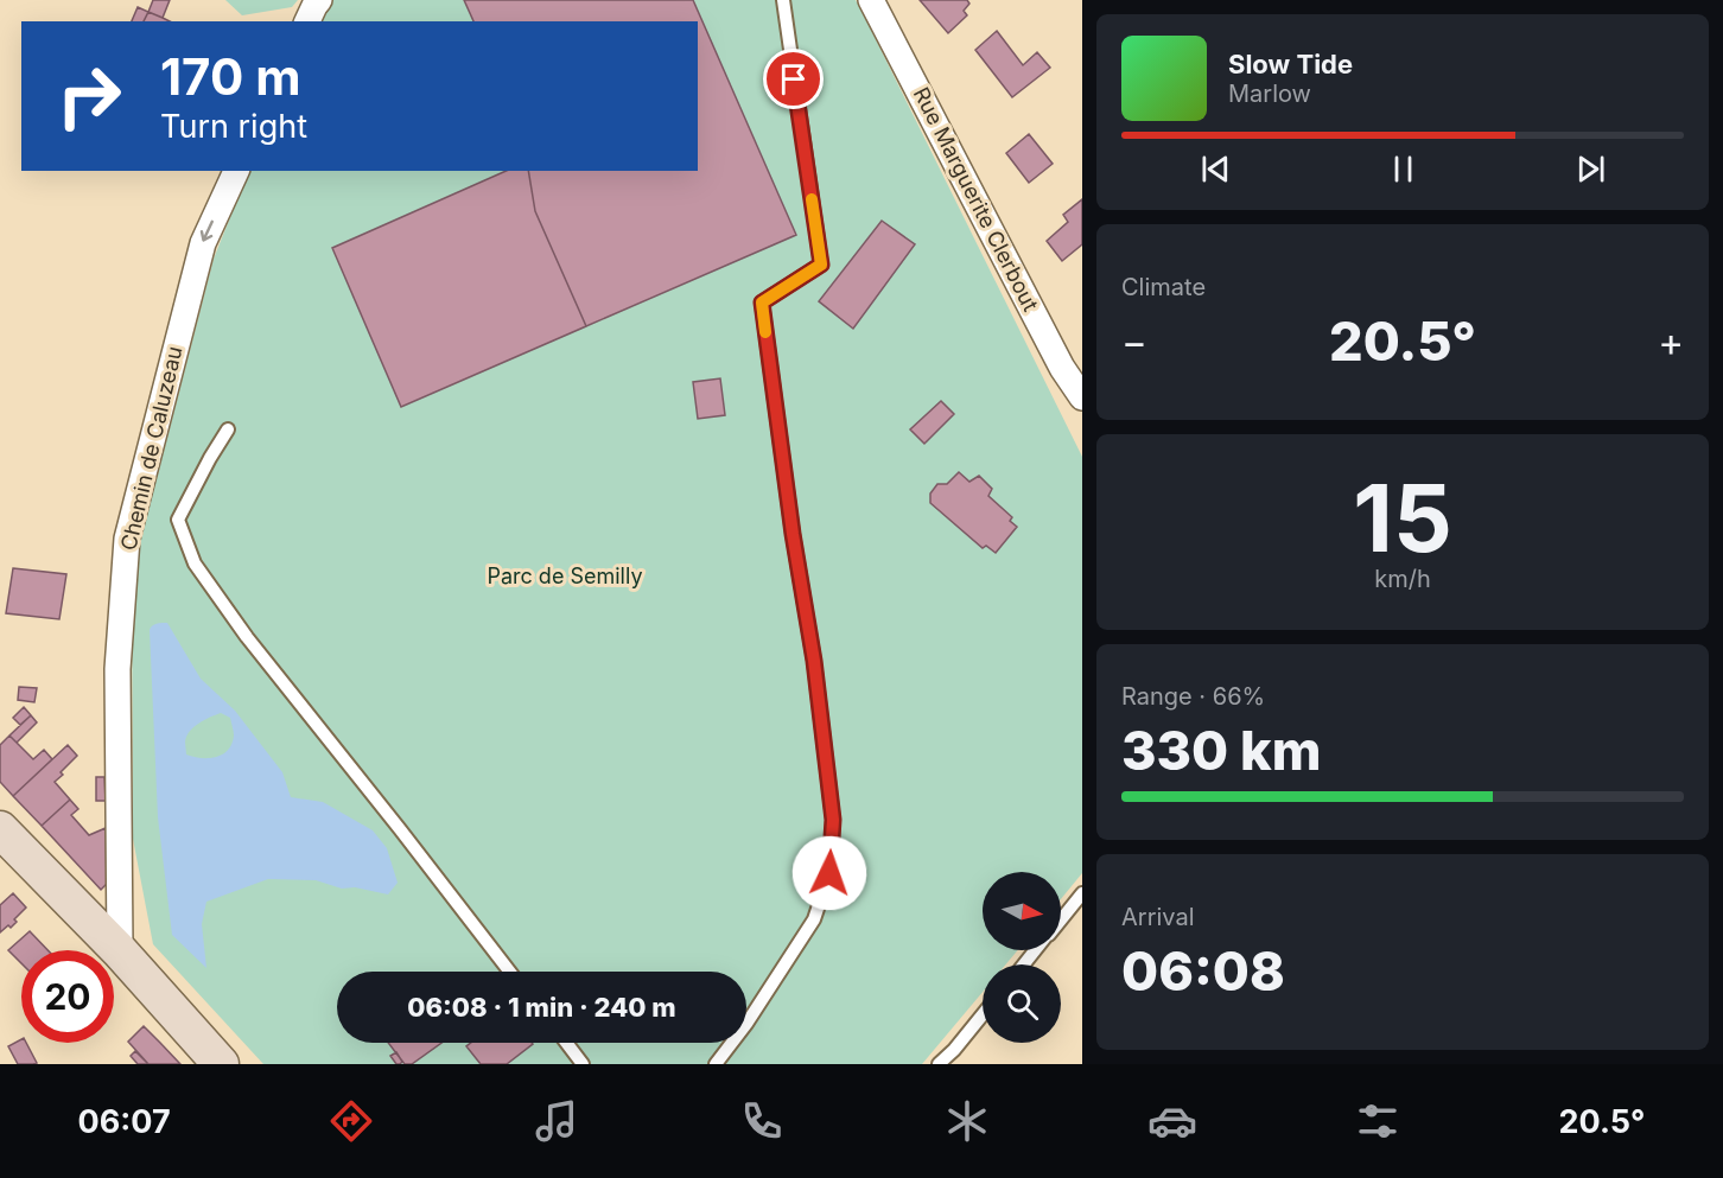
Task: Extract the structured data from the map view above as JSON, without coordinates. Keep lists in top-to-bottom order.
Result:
{
  "streets": {
    "street": ["Rue Marguerite Clerbout", "Chemin de Caluzeau"]
  },
  "one_way": ["Chemin de Caluzeau"],
  "parks": ["Parc de Semilly"],
  "north": "right",
  "page": {
    "turn": ["170 m", "Turn right"],
    "song": ["Slow Tide", "Marlow"],
    "tile": [
      "Climate",
      ["15", "km/h"],
      ["Range · 66%", "330 km"],
      ["Arrival", "06:08"]
    ],
    "heat": ["−", "20.5°", "+"],
    "limit": "20",
    "trip": "06:08 · 1 min · 240 m",
    "tabs": ["06:07", "20.5°"]
  }
}
